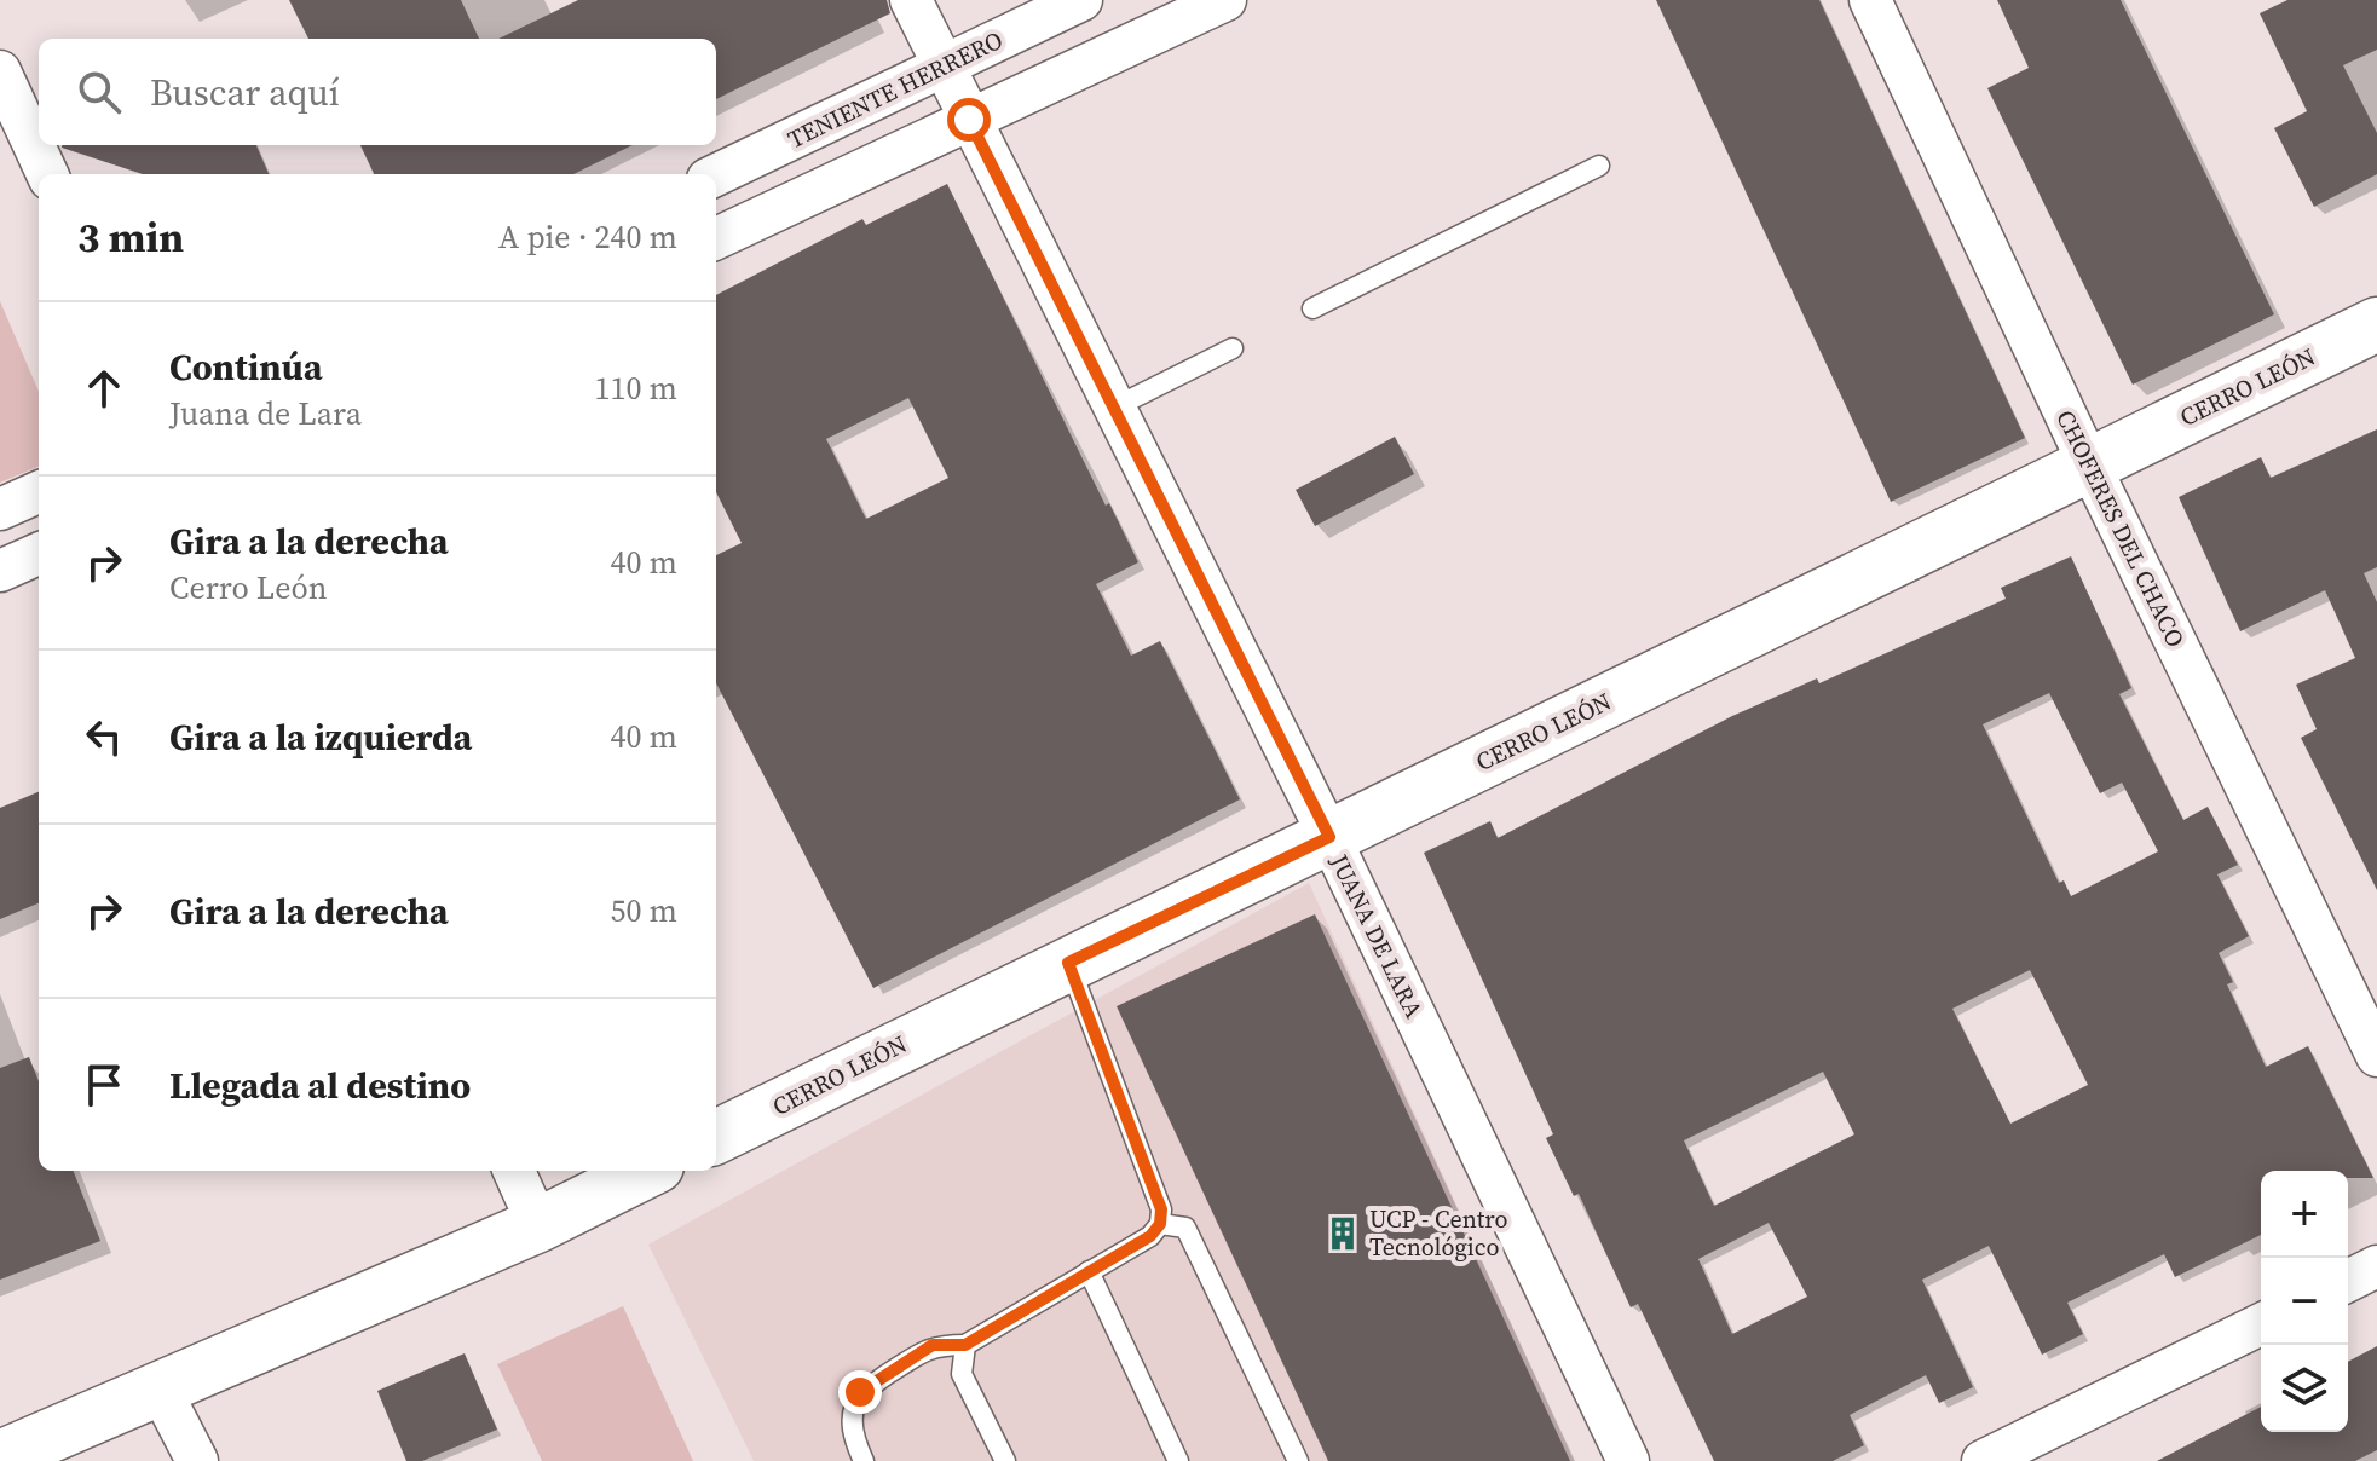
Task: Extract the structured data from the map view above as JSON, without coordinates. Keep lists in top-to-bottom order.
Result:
{
  "streets": {
    "street": [
      "TENIENTE HERRERO",
      "CERRO LEÓN",
      "CHOFERES DEL CHACO",
      "JUANA DE LARA"
    ]
  },
  "crossings": [
    ["TENIENTE HERRERO", "JUANA DE LARA"],
    ["CERRO LEÓN", "CHOFERES DEL CHACO"],
    ["CERRO LEÓN", "JUANA DE LARA"]
  ],
  "places": {
    "building": ["UCP - Centro Tecnológico"]
  },
  "page": {
    "search": "Buscar aquí",
    "heading": ["3 min", "A pie · 240 m"],
    "list": [
      ["Continúa", "Juana de Lara", "110 m"],
      ["Gira a la derecha", "Cerro León", "40 m"],
      ["Gira a la izquierda", "40 m"],
      ["Gira a la derecha", "50 m"],
      "Llegada al destino"
    ],
    "map_buttons": ["+", "−"]
  }
}
